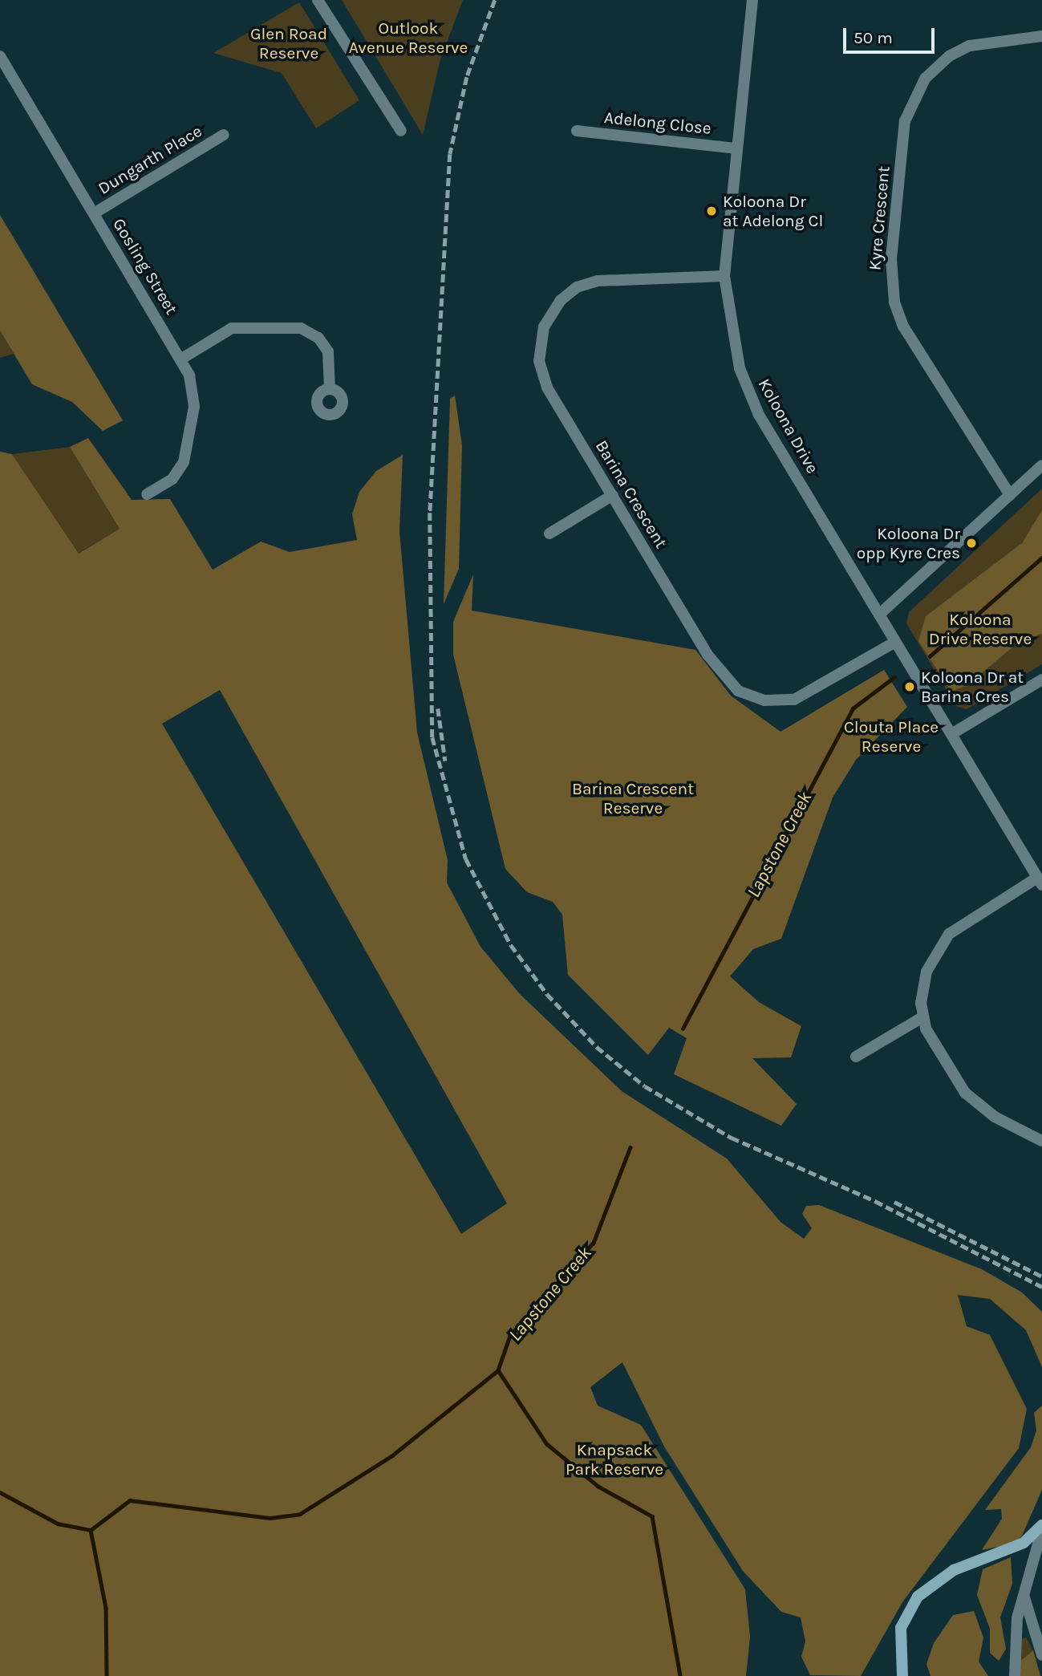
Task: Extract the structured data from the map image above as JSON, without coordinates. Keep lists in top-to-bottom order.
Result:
{
  "streets": {
    "street": [
      "Adelong Close",
      "Dungarth Place",
      "Kyre Crescent",
      "Gosling Street",
      "Koloona Drive",
      "Barina Crescent"
    ]
  },
  "crossings": [
    ["Adelong Close", "Koloona Drive"],
    ["Dungarth Place", "Gosling Street"],
    ["Koloona Drive", "Barina Crescent"]
  ],
  "water": ["Lapstone Creek"],
  "parks": [
    "Outlook Avenue Reserve",
    "Glen Road Reserve",
    "Koloona Drive Reserve",
    "Clouta Place Reserve",
    "Barina Crescent Reserve",
    "Knapsack Park Reserve"
  ],
  "places": ["Koloona Dr at Adelong Cl", "Koloona Dr opp Kyre Cres", "Koloona Dr at Barina Cres"],
  "scale_bar": "50 m"
}
